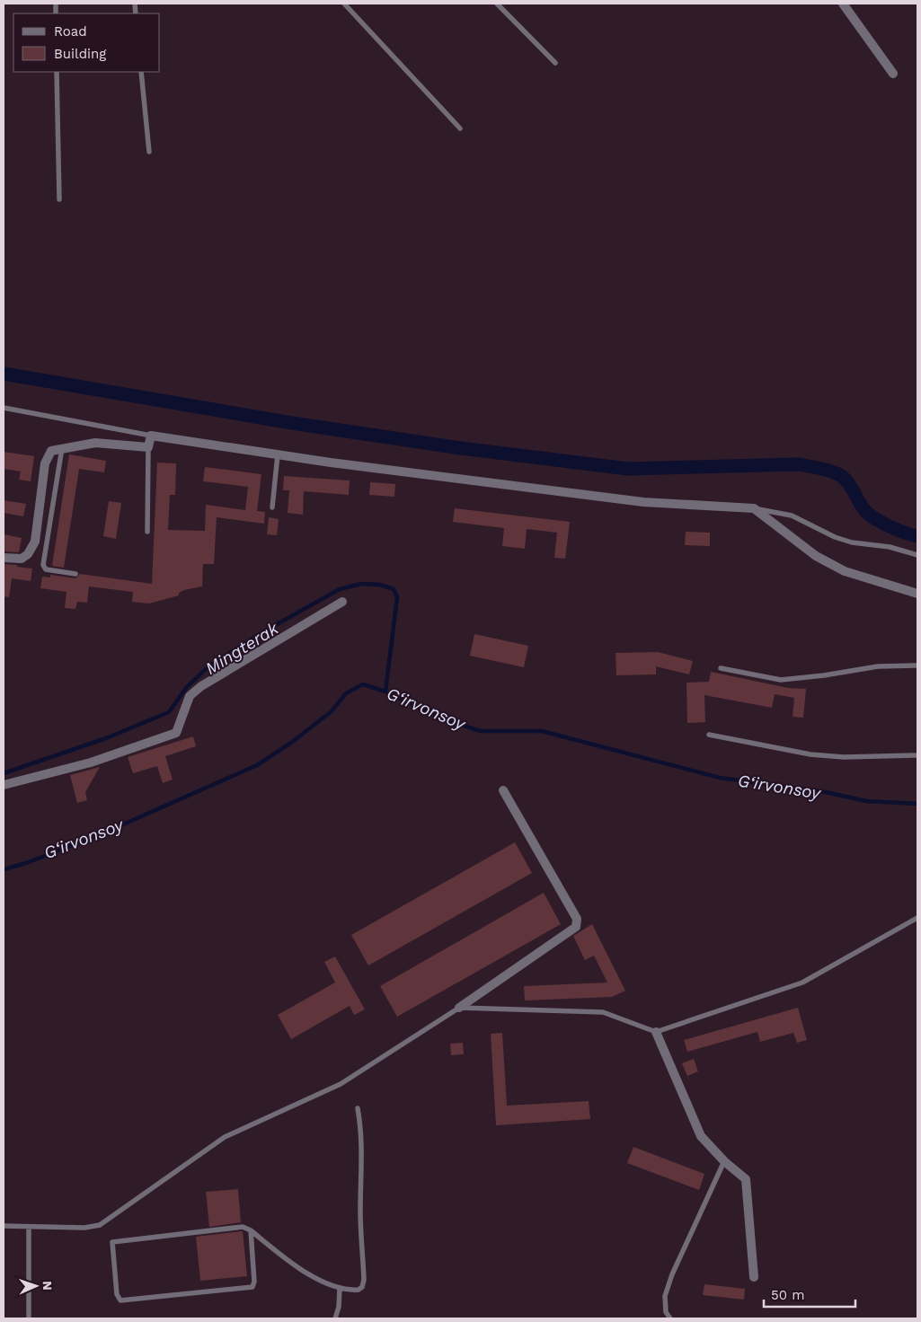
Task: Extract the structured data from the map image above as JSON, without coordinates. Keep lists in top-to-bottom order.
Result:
{
  "water": ["Mingterak", "G‘irvonsoy"],
  "legend": ["Road", "Building"],
  "scale_bar": "50 m",
  "north": "right"
}
